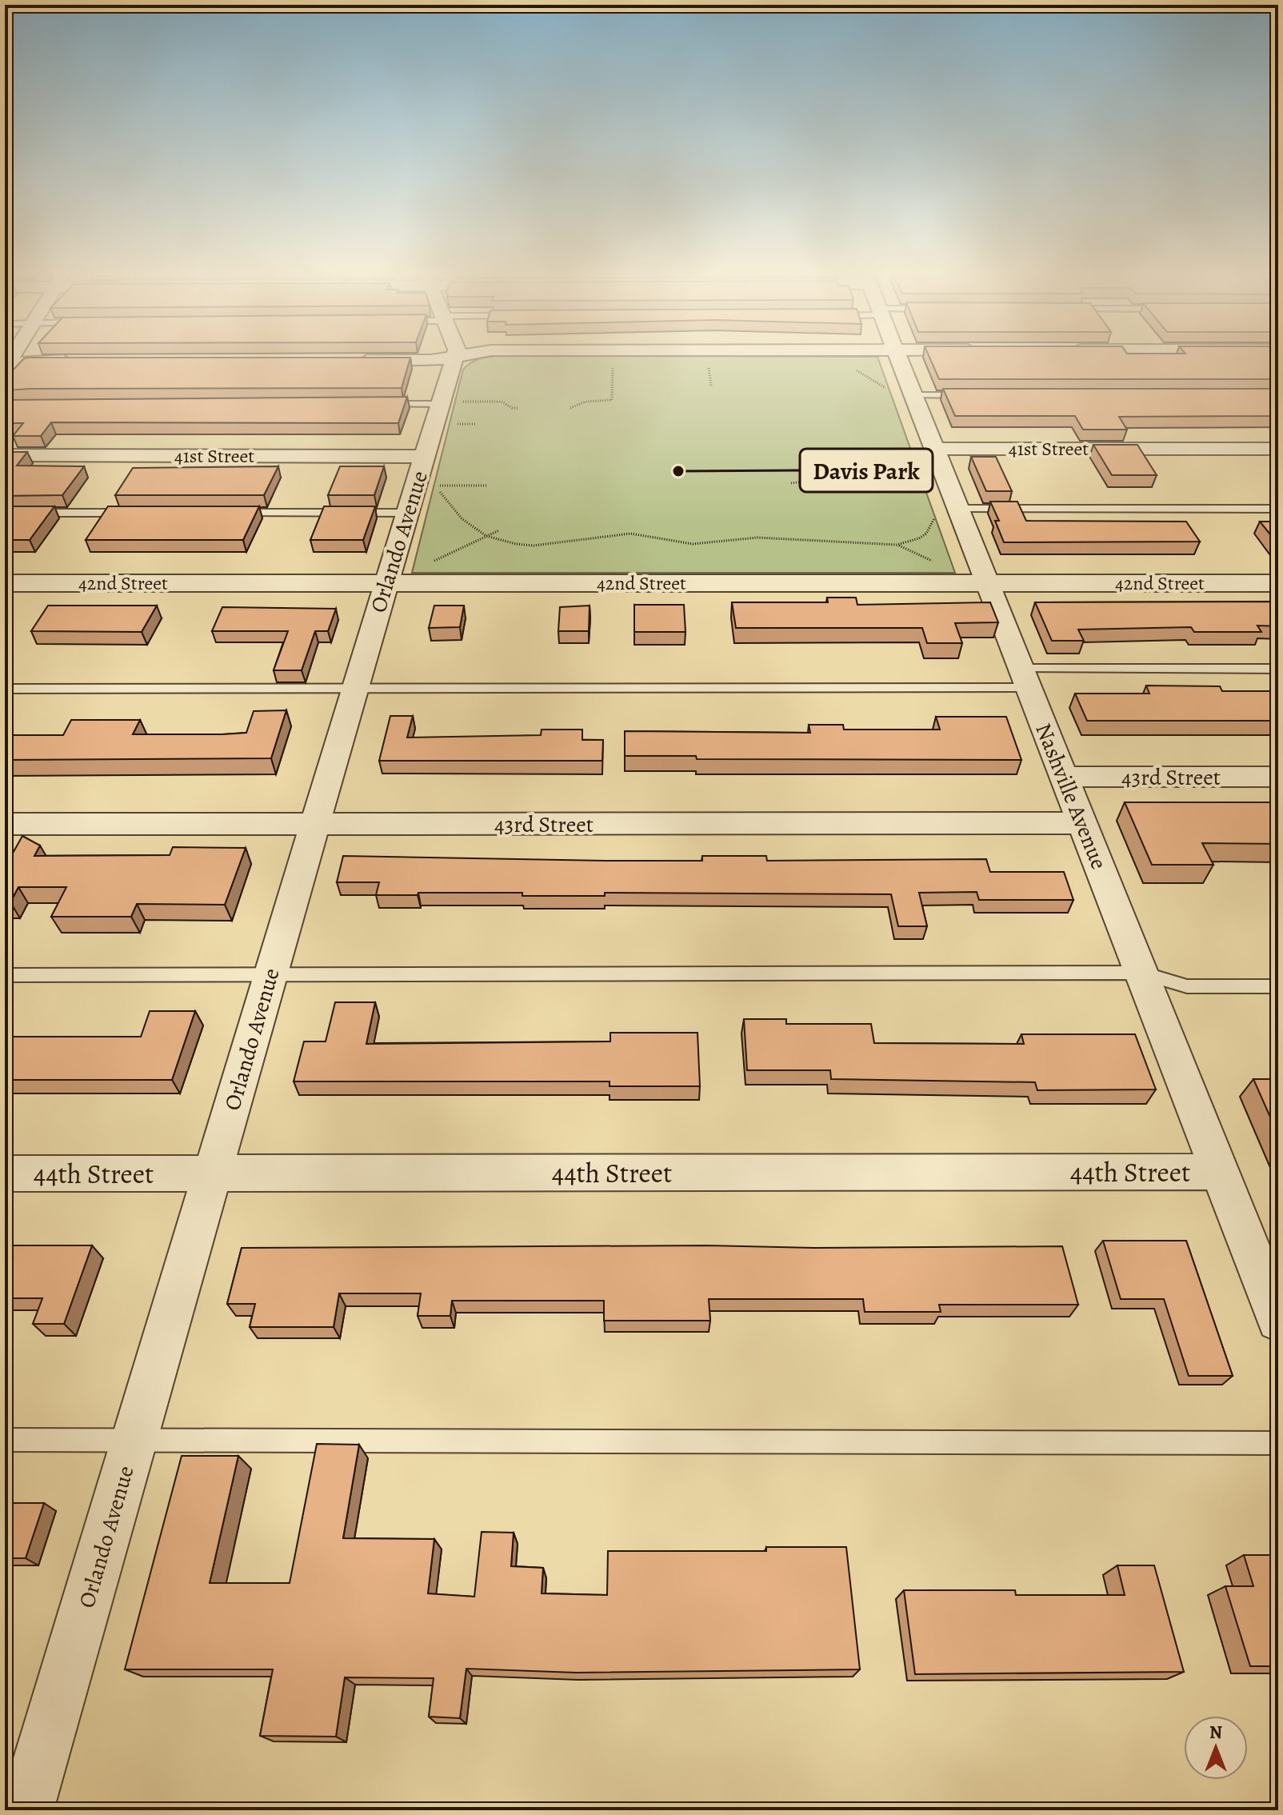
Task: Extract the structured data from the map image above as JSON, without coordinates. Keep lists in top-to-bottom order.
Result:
{
  "streets": {
    "street": [
      "41st Street",
      "Orlando Avenue",
      "42nd Street",
      "43rd Street",
      "Nashville Avenue",
      "44th Street"
    ]
  },
  "crossings": [
    ["41st Street", "Orlando Avenue"],
    ["41st Street", "Nashville Avenue"],
    ["Orlando Avenue", "42nd Street"],
    ["Orlando Avenue", "43rd Street"],
    ["Orlando Avenue", "44th Street"],
    ["42nd Street", "Nashville Avenue"],
    ["43rd Street", "Nashville Avenue"],
    ["Nashville Avenue", "44th Street"]
  ],
  "places": ["Davis Park"],
  "north": "top"
}
